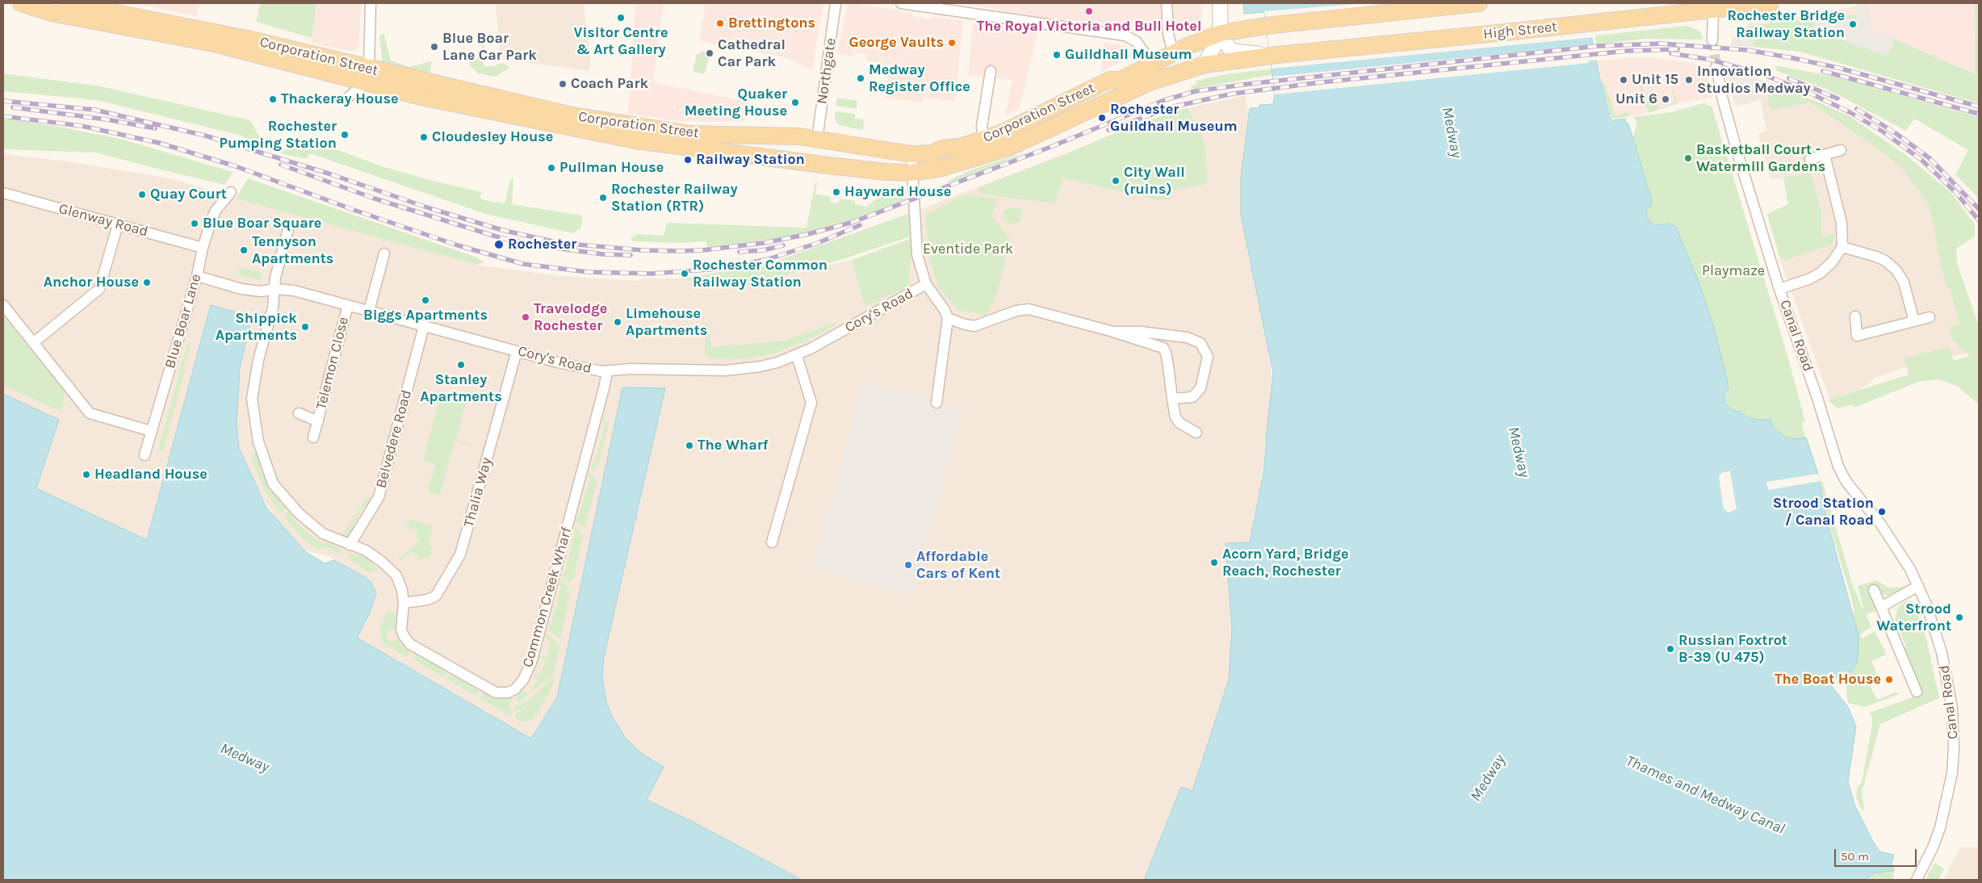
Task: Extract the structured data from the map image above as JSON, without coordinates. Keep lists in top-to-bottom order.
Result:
{
  "streets": {
    "main road": ["High Street", "Corporation Street"],
    "street": [
      "Northgate",
      "Glenway Road",
      "Cory's Road",
      "Blue Boar Lane",
      "Canal Road",
      "Telemon Close",
      "Belvedere Road",
      "Thalia Way",
      "Common Creek Wharf"
    ]
  },
  "crossings": [
    ["High Street", "Corporation Street"],
    ["Corporation Street", "Northgate"],
    ["Glenway Road", "Blue Boar Lane"],
    ["Cory's Road", "Blue Boar Lane"],
    ["Cory's Road", "Telemon Close"],
    ["Cory's Road", "Belvedere Road"],
    ["Cory's Road", "Thalia Way"],
    ["Cory's Road", "Common Creek Wharf"],
    ["Belvedere Road", "Common Creek Wharf"],
    ["Thalia Way", "Common Creek Wharf"]
  ],
  "water": ["Medway", "Thames and Medway Canal"],
  "parks": ["Eventide Park", "Playmaze"],
  "places": [
    "The Royal Victoria and Bull Hotel",
    "Visitor Centre & Art Gallery",
    "Brettingtons",
    "Rochester Bridge Railway Station",
    "George Vaults",
    "Blue Boar Lane Car Park",
    "Cathedral Car Park",
    "Guildhall Museum",
    "Medway Register Office",
    "Unit 15",
    "Innovation Studios Medway",
    "Coach Park",
    "Thackeray House",
    "Unit 6",
    "Quaker Meeting House",
    "Rochester Guildhall Museum",
    "Rochester Pumping Station",
    "Cloudesley House",
    "Basketball Court - Watermill Gardens",
    "Railway Station",
    "Pullman House",
    "City Wall (ruins)",
    "Hayward House",
    "Quay Court",
    "Rochester Railway Station (RTR)",
    "Blue Boar Square",
    "Rochester",
    "Tennyson Apartments",
    "Rochester Common Railway Station",
    "Anchor House",
    "Biggs Apartments",
    "Travelodge Rochester",
    "Limehouse Apartments",
    "Shippick Apartments",
    "Stanley Apartments",
    "The Wharf",
    "Headland House",
    "Strood Station / Canal Road",
    "Acorn Yard, Bridge Reach, Rochester",
    "Affordable Cars of Kent",
    "Strood Waterfront",
    "Russian Foxtrot B-39 (U 475)",
    "The Boat House"
  ],
  "scale_bar": "50 m"
}
